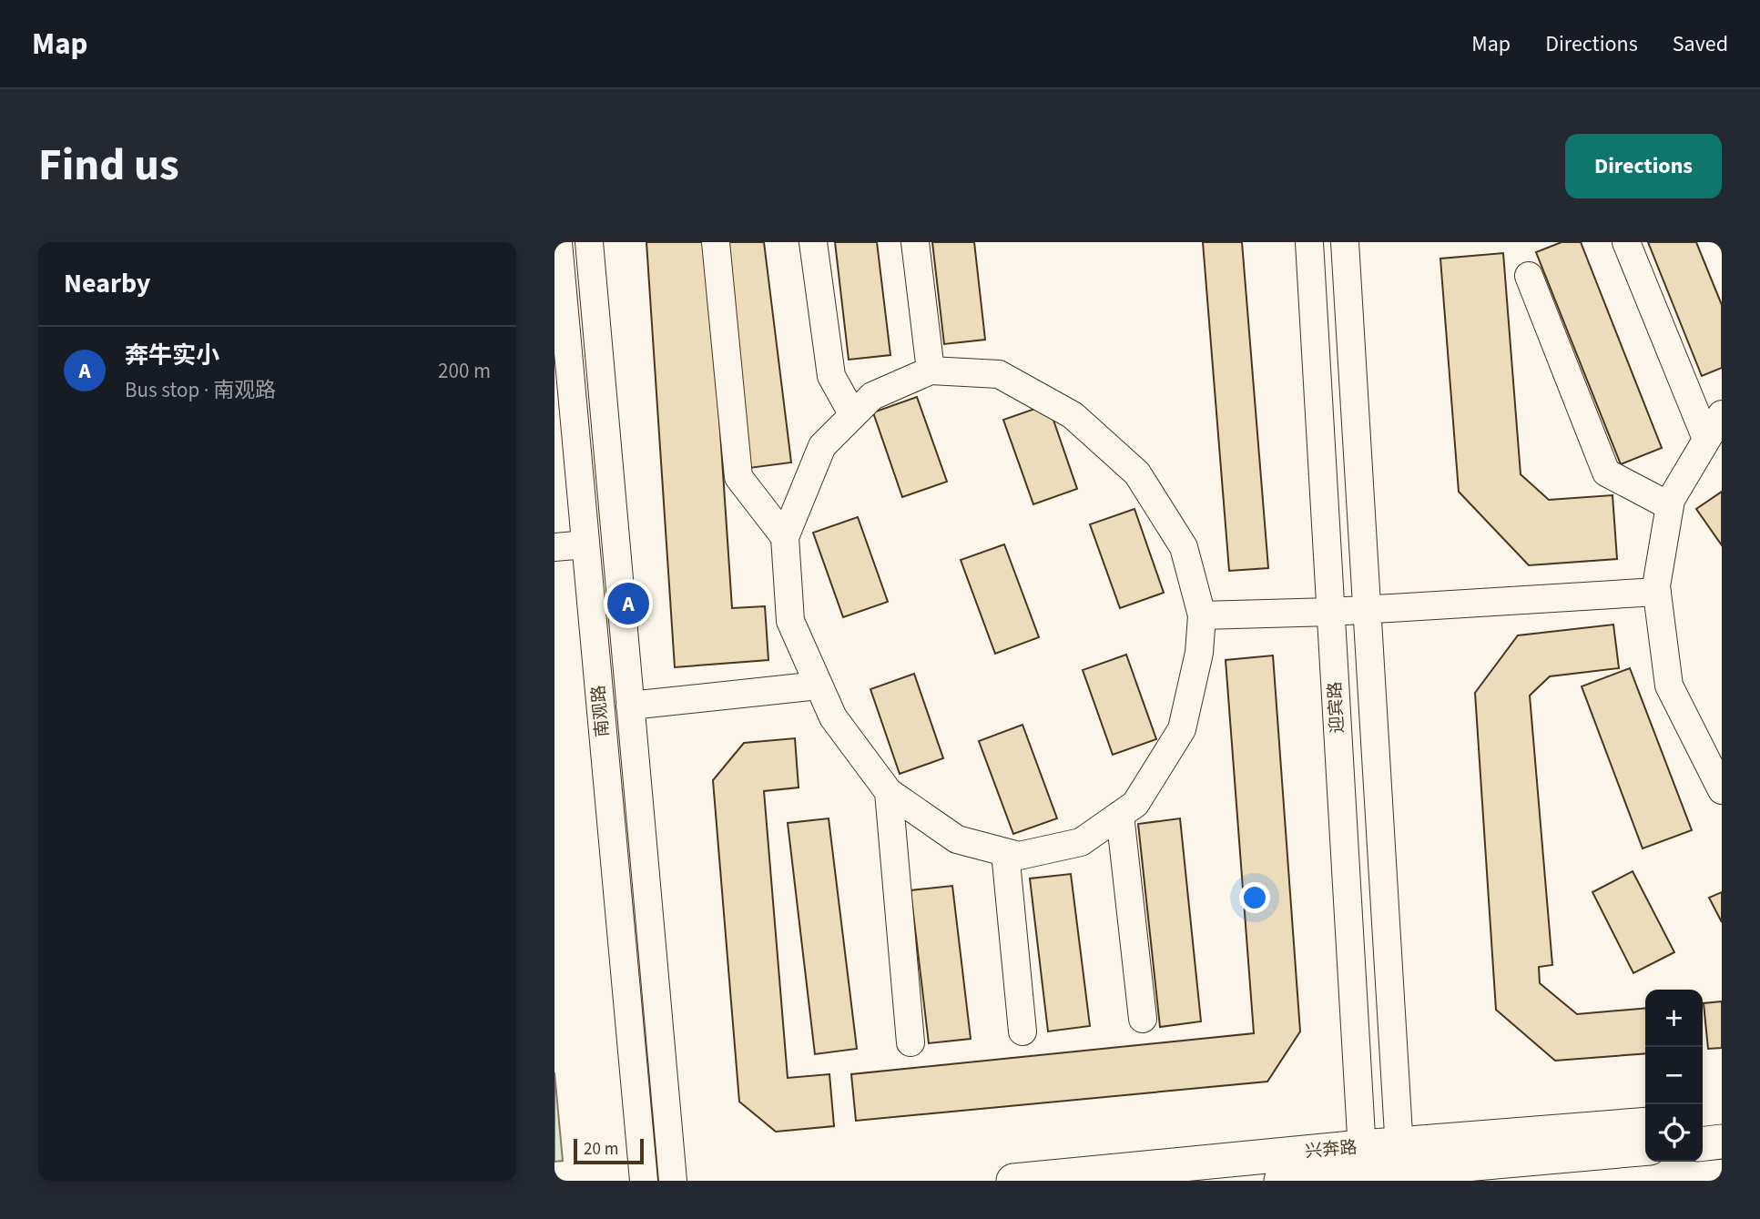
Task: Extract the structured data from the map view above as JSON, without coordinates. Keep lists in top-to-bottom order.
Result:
{
  "streets": {
    "main road": ["兴奔路"],
    "street": ["迎宾路", "南观路"]
  },
  "crossings": [
    ["迎宾路", "兴奔路"]
  ],
  "scale_bar": "20 m",
  "page": {
    "header": "Map",
    "nav": ["Map", "Directions", "Saved"],
    "title": "Find us",
    "buttons": "Directions",
    "heading": "Nearby",
    "list": [
      {
        "mark": "A",
        "name": "奔牛实小",
        "note": "Bus stop · 南观路",
        "value": "200 m"
      }
    ],
    "pins": "A",
    "map_buttons": ["+", "−"],
    "scale": "20 m"
  }
}
